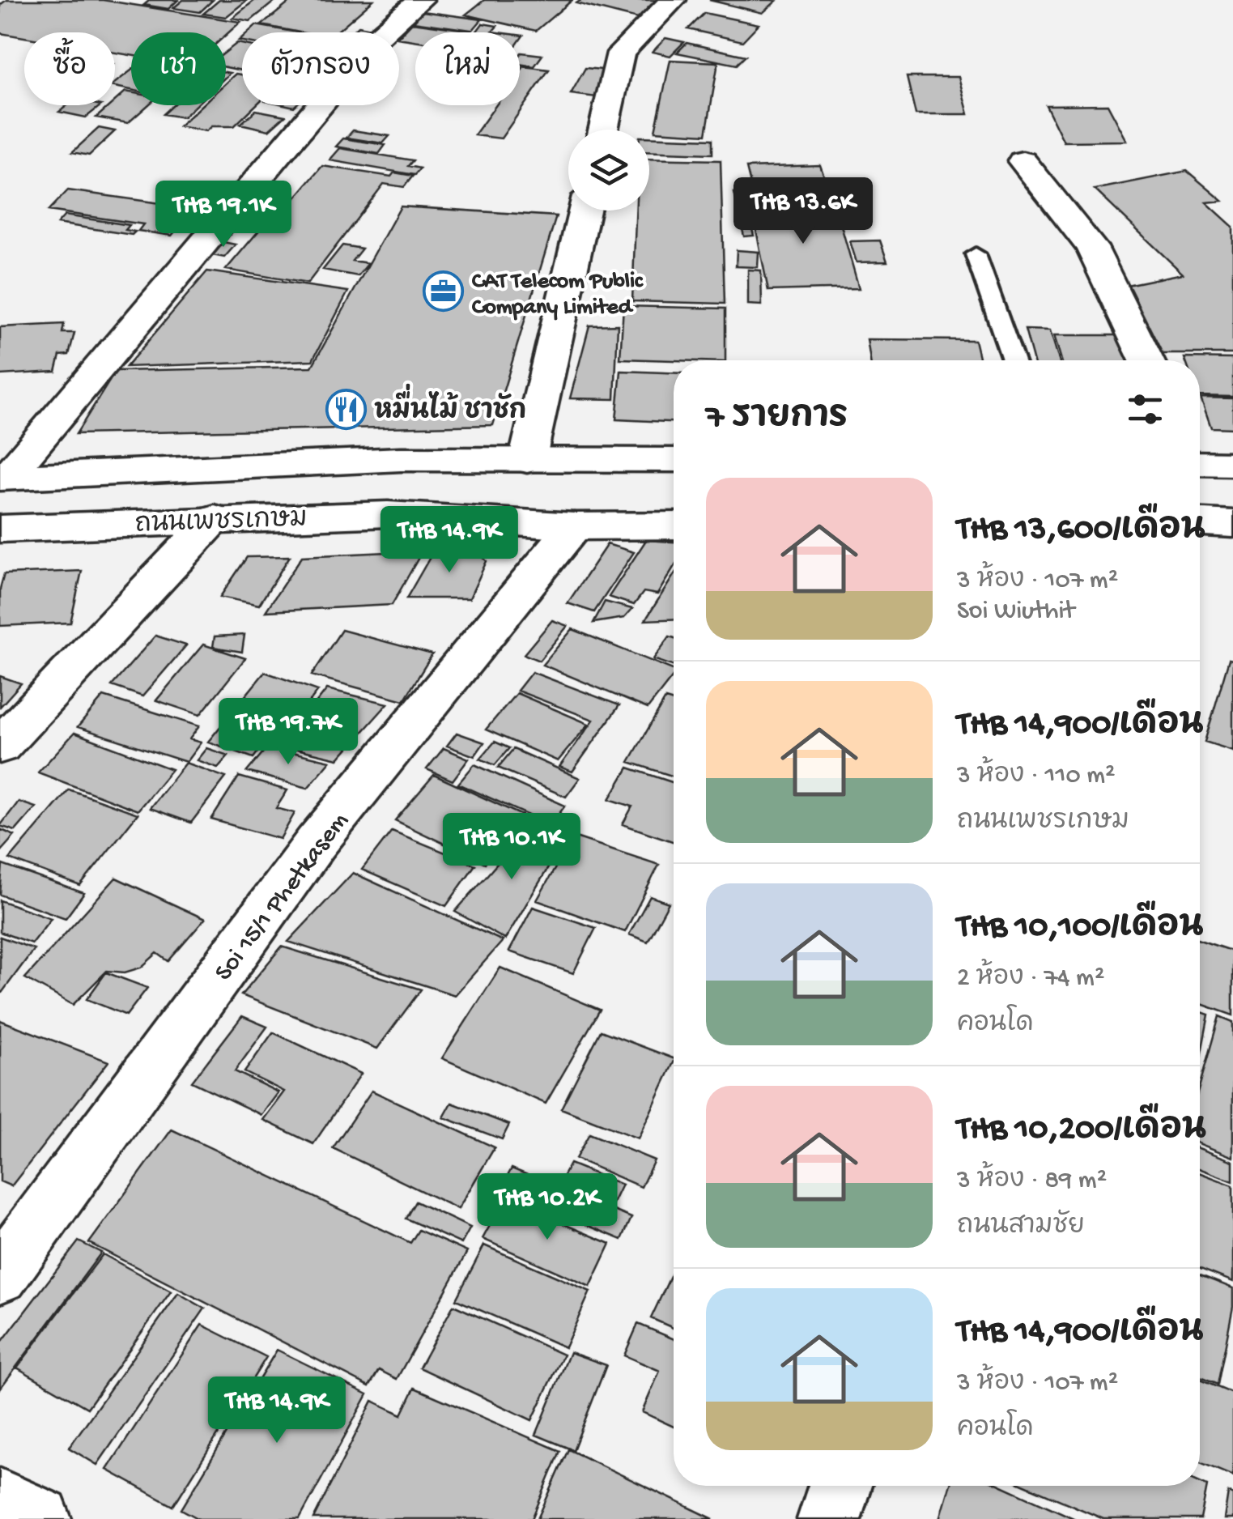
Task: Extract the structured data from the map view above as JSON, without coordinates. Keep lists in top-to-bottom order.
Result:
{
  "streets": {
    "street": ["ถนนเพชรเกษม", "Soi 15/1 Phetkasem"]
  },
  "crossings": [
    ["ถนนเพชรเกษม", "Soi 15/1 Phetkasem"]
  ],
  "places": {
    "office": ["CAT Telecom Public Company Limited"],
    "restaurant": ["หมื่นไม้ ชาชัก"]
  },
  "page": {
    "chip": [
      "ซื้อ",
      "เช่า",
      "ตัวกรอง",
      "ใหม่"
    ],
    "price": [
      "THB 13.6K",
      "THB 19.1K",
      "THB 14.9K",
      "THB 19.7K",
      "THB 10.1K",
      "THB 10.2K",
      "THB 14.9K"
    ],
    "heading": "7 รายการ",
    "list": [
      {
        "name": "THB 13,600/เดือน",
        "note": "3 ห้อง · 107 m² · Soi Wiuthit"
      },
      {
        "name": "THB 14,900/เดือน",
        "note": "3 ห้อง · 110 m² · ถนนเพชรเกษม"
      },
      {
        "name": "THB 10,100/เดือน",
        "note": "2 ห้อง · 74 m² · คอนโด"
      },
      {
        "name": "THB 10,200/เดือน",
        "note": "3 ห้อง · 89 m² · ถนนสามชัย"
      },
      {
        "name": "THB 14,900/เดือน",
        "note": "3 ห้อง · 107 m² · คอนโด"
      }
    ]
  }
}
